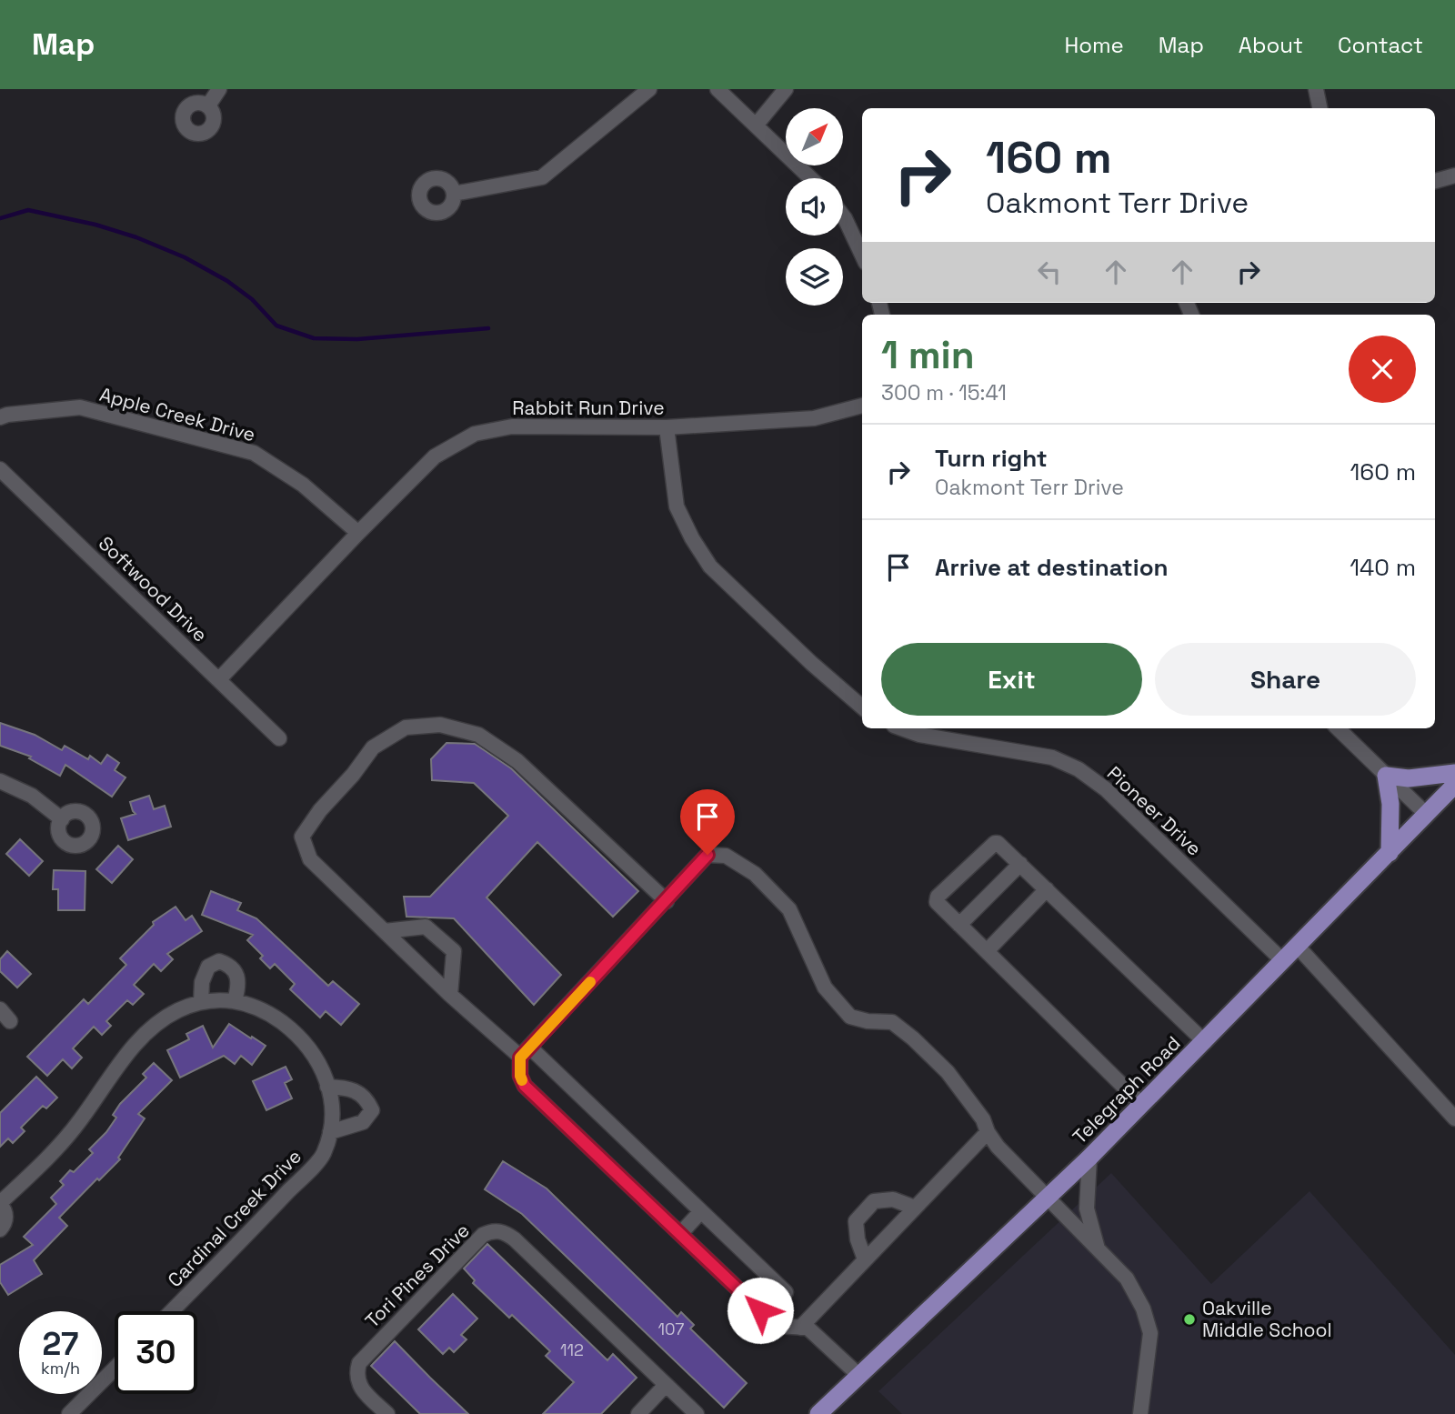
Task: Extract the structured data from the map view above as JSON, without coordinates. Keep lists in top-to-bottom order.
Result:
{
  "streets": {
    "main road": ["Telegraph Road"],
    "street": [
      "Rabbit Run Drive",
      "Apple Creek Drive",
      "Softwood Drive",
      "Pioneer Drive",
      "Cardinal Creek Drive",
      "Tori Pines Drive"
    ]
  },
  "crossings": [
    ["Rabbit Run Drive", "Apple Creek Drive"],
    ["Rabbit Run Drive", "Softwood Drive"],
    ["Pioneer Drive", "Telegraph Road"]
  ],
  "places": ["Oakville Middle School"],
  "house_numbers": ["107", "112"],
  "north": "top right",
  "page": {
    "header": "Map",
    "nav": [
      "Home",
      "Map",
      "About",
      "Contact"
    ],
    "turn": ["160 m", "Oakmont Terr Drive"],
    "heading": ["1 min", "300 m · 15:41"],
    "list": [
      {
        "name": "Turn right",
        "note": "Oakmont Terr Drive",
        "value": "160 m"
      },
      {
        "name": "Arrive at destination",
        "value": "140 m"
      }
    ],
    "buttons": ["Exit", "Share"],
    "speed": "27 km/h",
    "limit": "30"
  }
}
